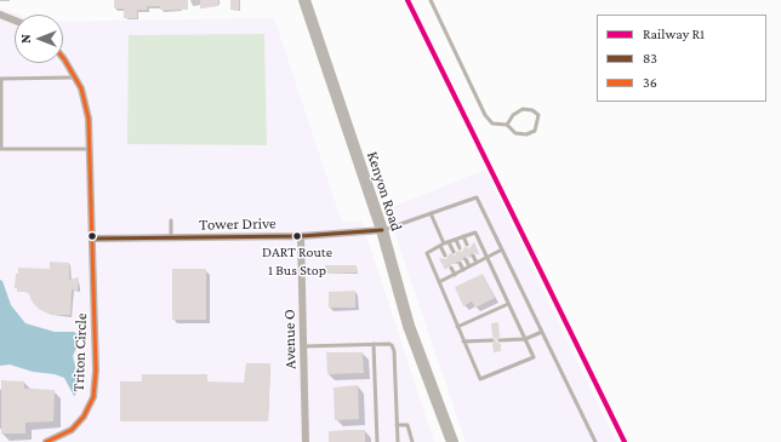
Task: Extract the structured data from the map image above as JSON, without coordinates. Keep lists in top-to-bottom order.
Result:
{
  "streets": {
    "main road": ["Kenyon Road"],
    "street": ["Tower Drive", "Avenue O", "Triton Circle"]
  },
  "crossings": [
    ["Kenyon Road", "Tower Drive"],
    ["Tower Drive", "Avenue O"],
    ["Tower Drive", "Triton Circle"]
  ],
  "places": ["DART Route 1 Bus Stop"],
  "lines": ["rail line R1", "transit line 36", "transit line 83"],
  "legend": ["Railway R1", "83", "36"],
  "north": "left"
}
